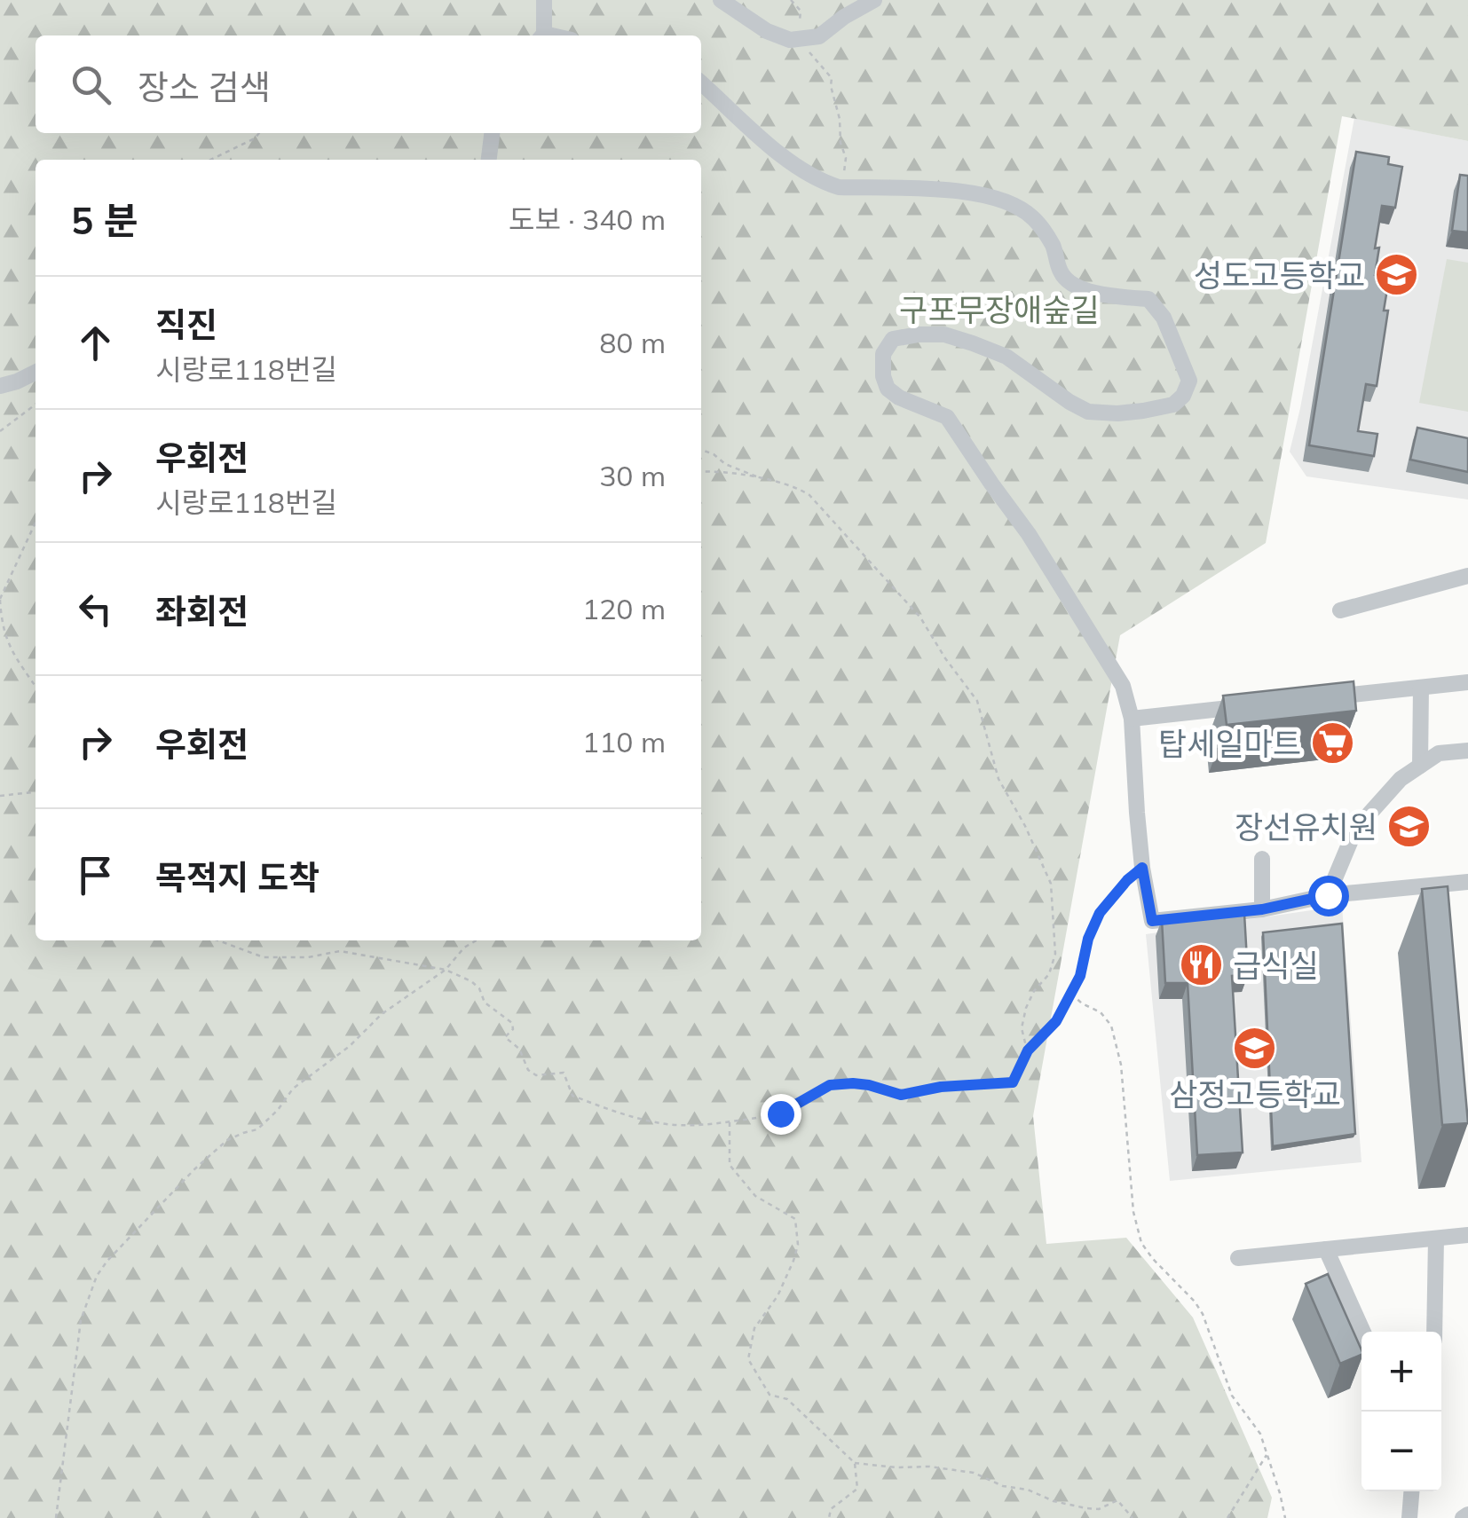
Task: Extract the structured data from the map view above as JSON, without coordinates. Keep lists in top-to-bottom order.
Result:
{
  "parks": ["구포무장애숲길"],
  "places": {
    "school or university": ["성도고등학교", "장선유치원", "삼정고등학교"],
    "supermarket": ["탑세일마트"],
    "restaurant": ["급식실"]
  },
  "page": {
    "search": "장소 검색",
    "heading": ["5 분", "도보 · 340 m"],
    "list": [
      ["직진", "시랑로118번길", "80 m"],
      ["우회전", "시랑로118번길", "30 m"],
      ["좌회전", "120 m"],
      ["우회전", "110 m"],
      "목적지 도착"
    ],
    "map_buttons": ["+", "−"]
  }
}
